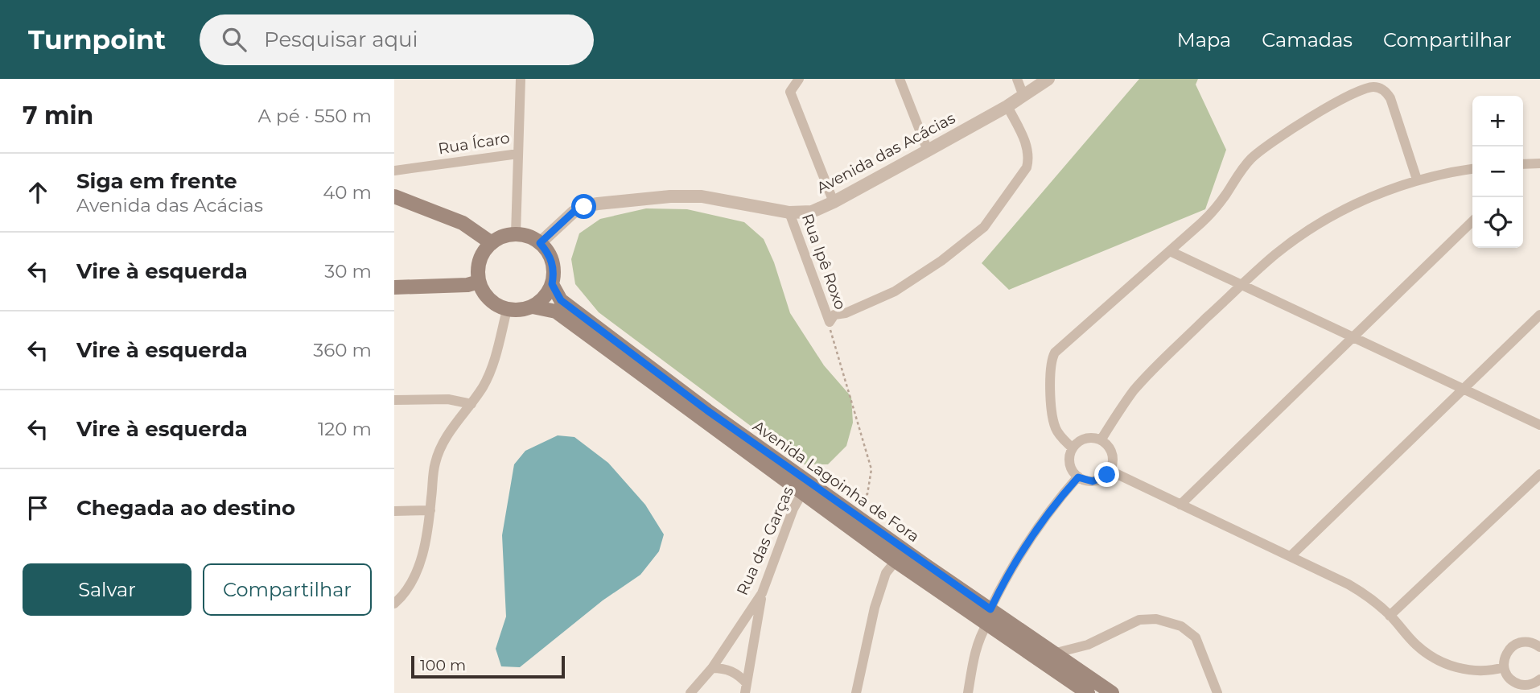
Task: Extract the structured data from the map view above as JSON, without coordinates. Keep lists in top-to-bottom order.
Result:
{
  "streets": {
    "main road": ["Avenida Lagoinha de Fora"],
    "street": [
      "Rua Ícaro",
      "Avenida das Acácias",
      "Rua Ipê Roxo",
      "Rua das Garças"
    ]
  },
  "crossings": [
    ["Avenida das Acácias", "Rua Ipê Roxo"],
    ["Avenida das Acácias", "Avenida Lagoinha de Fora"],
    ["Avenida Lagoinha de Fora", "Rua das Garças"]
  ],
  "scale_bar": "100 m",
  "page": {
    "header": "Turnpoint",
    "search": "Pesquisar aqui",
    "nav": ["Mapa", "Camadas", "Compartilhar"],
    "heading": ["7 min", "A pé · 550 m"],
    "map_buttons": ["+", "−"],
    "list": [
      ["Siga em frente", "Avenida das Acácias", "40 m"],
      ["Vire à esquerda", "30 m"],
      ["Vire à esquerda", "360 m"],
      ["Vire à esquerda", "120 m"],
      "Chegada ao destino"
    ],
    "buttons": ["Salvar", "Compartilhar"],
    "scale": "100 m"
  }
}
